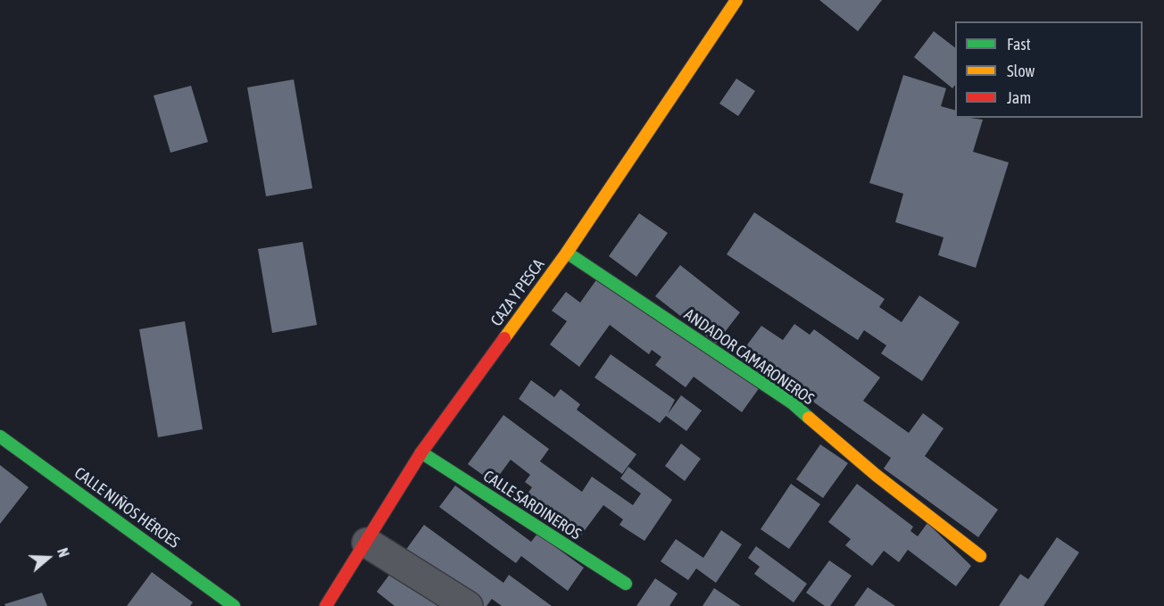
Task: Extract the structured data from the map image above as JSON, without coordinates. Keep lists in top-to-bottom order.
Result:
{
  "streets": {
    "street": [
      "CAZA Y PESCA",
      "ANDADOR CAMARONEROS",
      "CALLE SARDINEROS",
      "CALLE NIÑOS HÉROES"
    ]
  },
  "crossings": [
    ["CAZA Y PESCA", "ANDADOR CAMARONEROS"],
    ["CAZA Y PESCA", "CALLE SARDINEROS"]
  ],
  "legend": ["Fast", "Slow", "Jam"],
  "north": "right"
}
